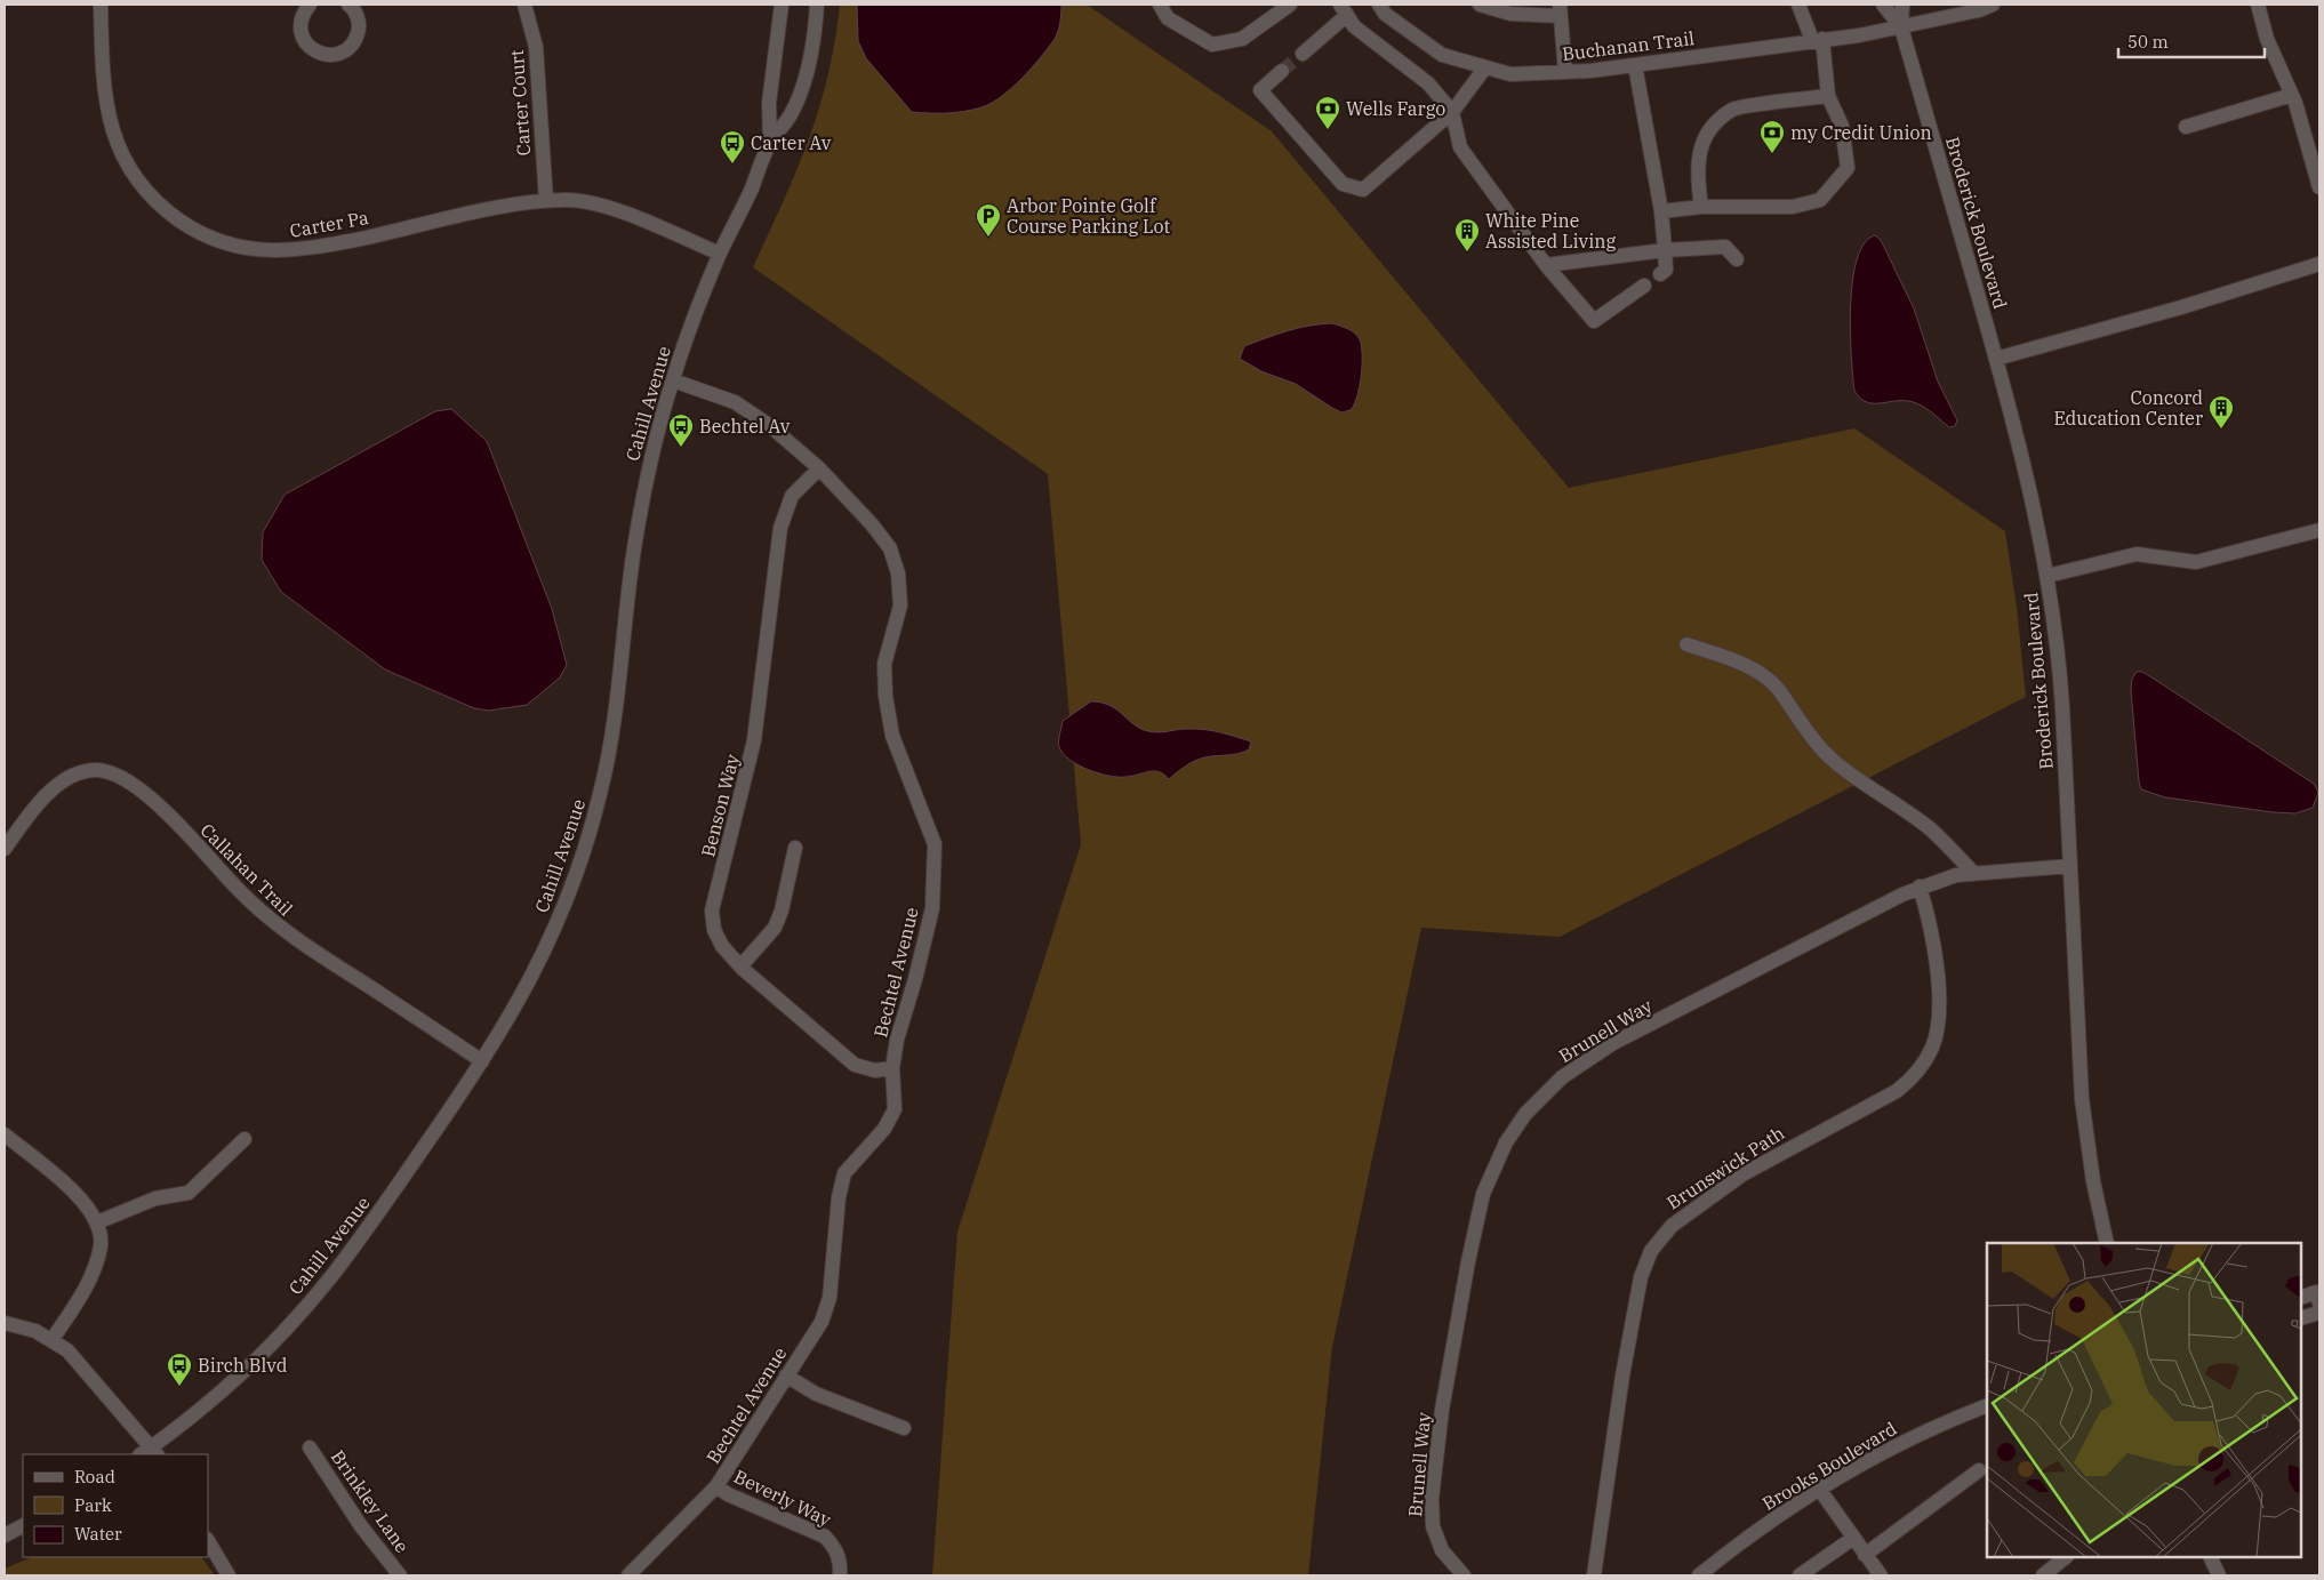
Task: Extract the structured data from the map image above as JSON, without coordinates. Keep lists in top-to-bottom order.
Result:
{
  "streets": {
    "street": [
      "Buchanan Trail",
      "Carter Court",
      "Broderick Boulevard",
      "Carter Pa",
      "Cahill Avenue",
      "Benson Way",
      "Callahan Trail",
      "Bechtel Avenue",
      "Brunell Way",
      "Brunswick Path",
      "Brooks Boulevard",
      "Beverly Way",
      "Brinkley Lane"
    ]
  },
  "crossings": [
    ["Buchanan Trail", "Broderick Boulevard"],
    ["Carter Court", "Carter Pa"],
    ["Broderick Boulevard", "Brunell Way"],
    ["Carter Pa", "Cahill Avenue"],
    ["Cahill Avenue", "Callahan Trail"],
    ["Cahill Avenue", "Bechtel Avenue"],
    ["Benson Way", "Bechtel Avenue"],
    ["Bechtel Avenue", "Beverly Way"],
    ["Brunell Way", "Brunswick Path"]
  ],
  "places": {
    "bank": ["Wells Fargo", "my Credit Union"],
    "bus stop": ["Carter Av", "Bechtel Av", "Birch Blvd"],
    "parking": ["Arbor Pointe Golf Course Parking Lot"],
    "building": ["White Pine Assisted Living", "Concord Education Center"]
  },
  "legend": ["Road", "Park", "Water"],
  "scale_bar": "50 m"
}
